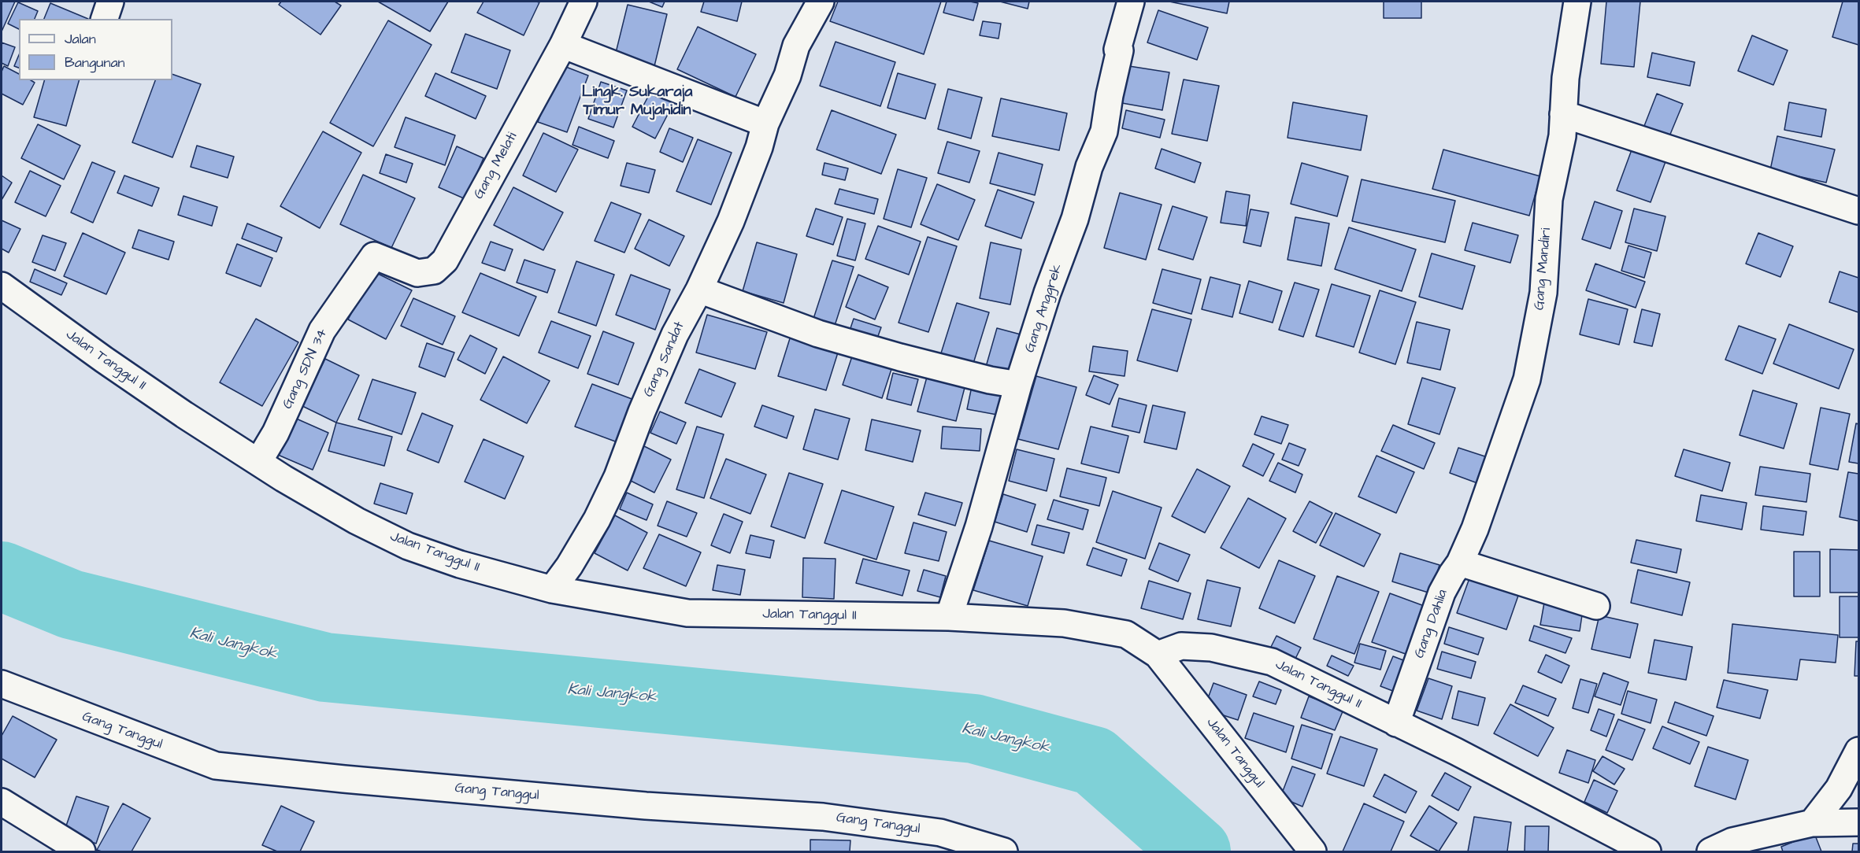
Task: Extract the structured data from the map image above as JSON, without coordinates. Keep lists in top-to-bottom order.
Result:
{
  "streets": {
    "street": [
      "Gang Melati",
      "Gang Mandiri",
      "Gang Anggrek",
      "Gang Sandat",
      "Jalan Tanggul II",
      "Gang SDN 34",
      "Gang Dahlia",
      "Gang Tanggul",
      "Jalan Tanggul"
    ]
  },
  "crossings": [
    ["Gang Melati", "Gang SDN 34"],
    ["Gang Mandiri", "Gang Dahlia"],
    ["Gang Anggrek", "Jalan Tanggul II"],
    ["Gang Sandat", "Jalan Tanggul II"],
    ["Jalan Tanggul II", "Gang SDN 34"],
    ["Jalan Tanggul II", "Gang Dahlia"],
    ["Jalan Tanggul II", "Jalan Tanggul"]
  ],
  "districts": ["Lingk. Sukaraja Timur Mujahidin"],
  "water": ["Kali Jangkok"],
  "legend": ["Jalan", "Bangunan"]
}
